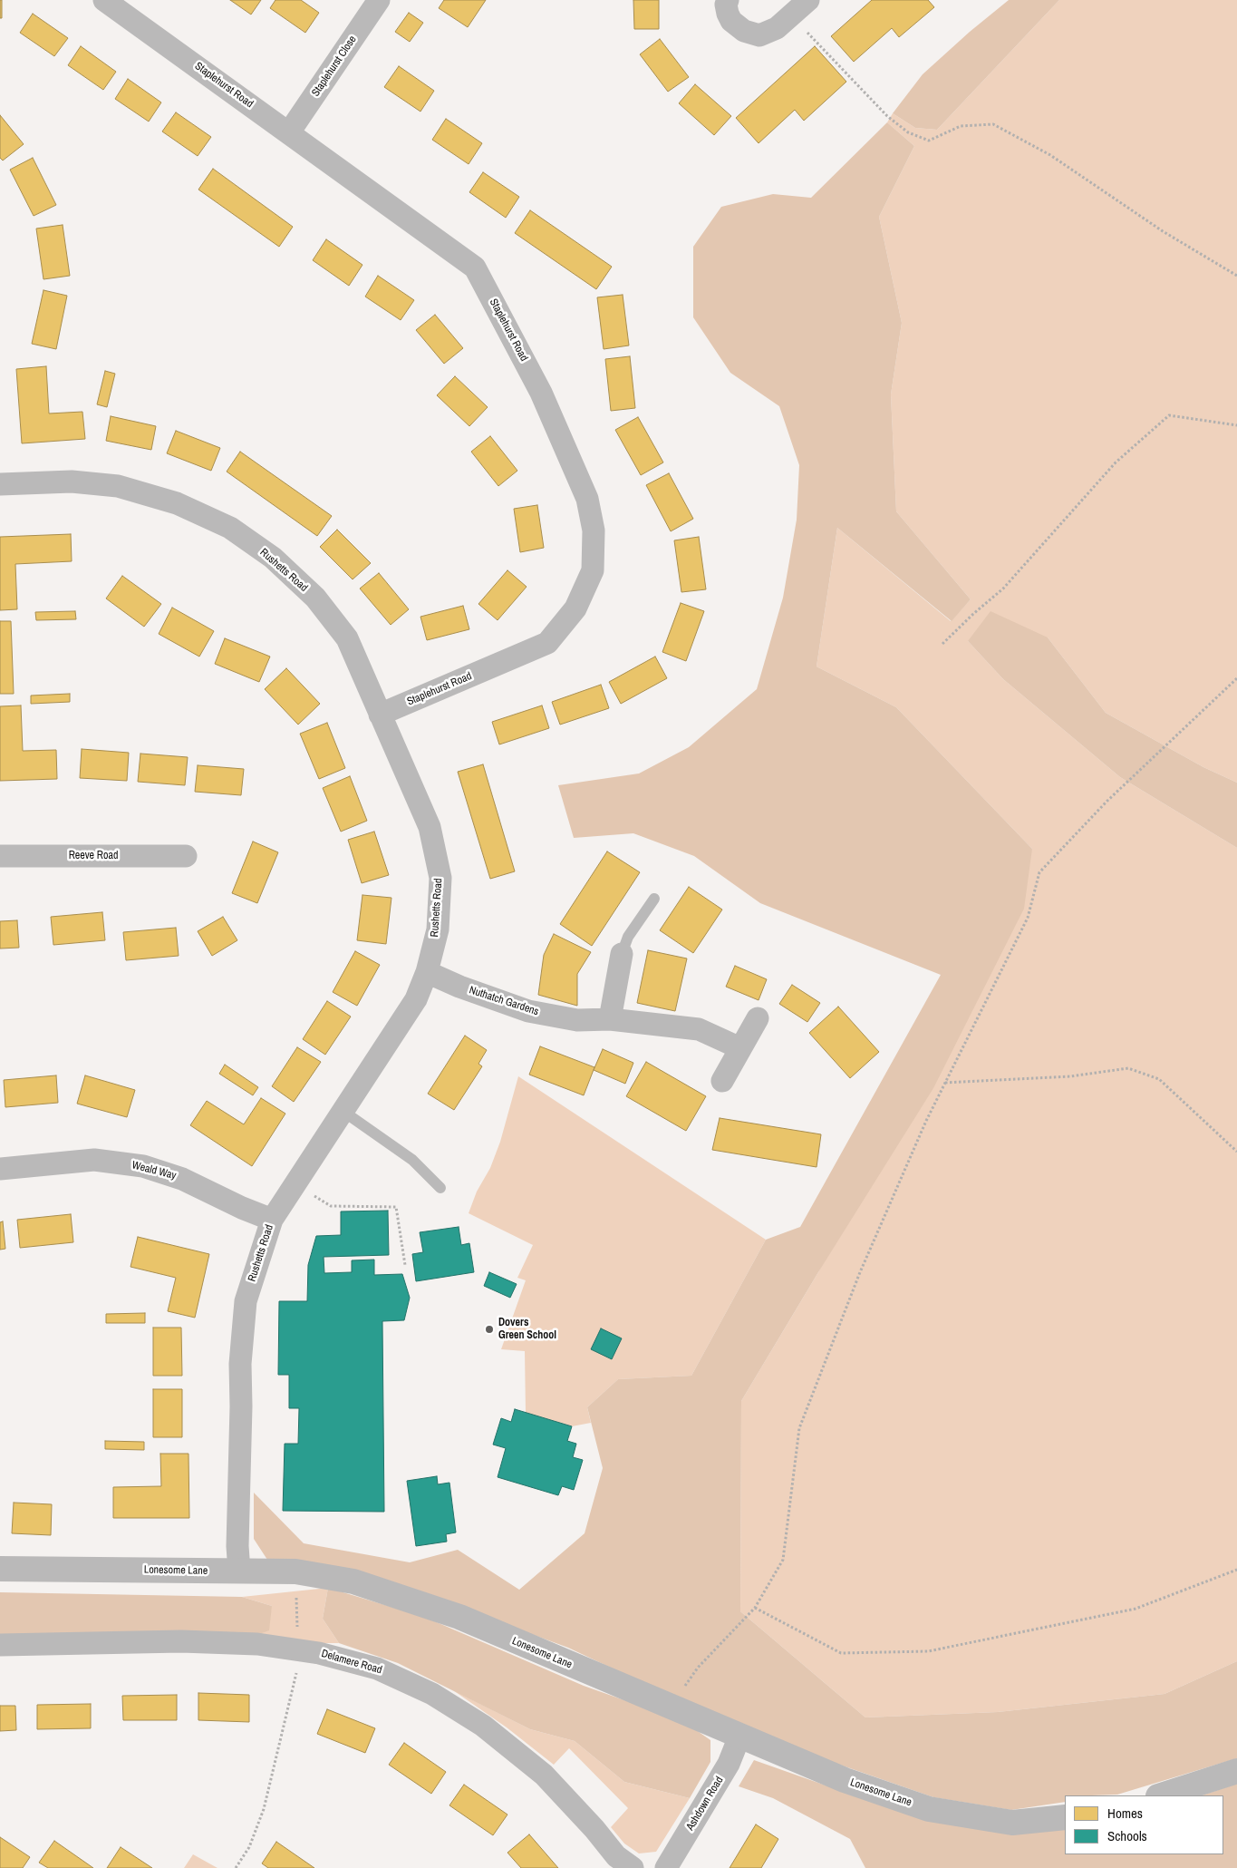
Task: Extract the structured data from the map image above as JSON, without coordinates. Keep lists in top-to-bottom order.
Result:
{
  "streets": {
    "street": [
      "Staplehurst Close",
      "Staplehurst Road",
      "Rushetts Road",
      "Reeve Road",
      "Nuthatch Gardens",
      "Weald Way",
      "Lonesome Lane",
      "Delamere Road",
      "Ashdown Road"
    ]
  },
  "crossings": [
    ["Staplehurst Close", "Staplehurst Road"],
    ["Staplehurst Road", "Rushetts Road"],
    ["Rushetts Road", "Nuthatch Gardens"],
    ["Rushetts Road", "Weald Way"],
    ["Rushetts Road", "Lonesome Lane"],
    ["Lonesome Lane", "Ashdown Road"]
  ],
  "places": ["Dovers Green School"],
  "legend": ["Homes", "Schools"]
}
